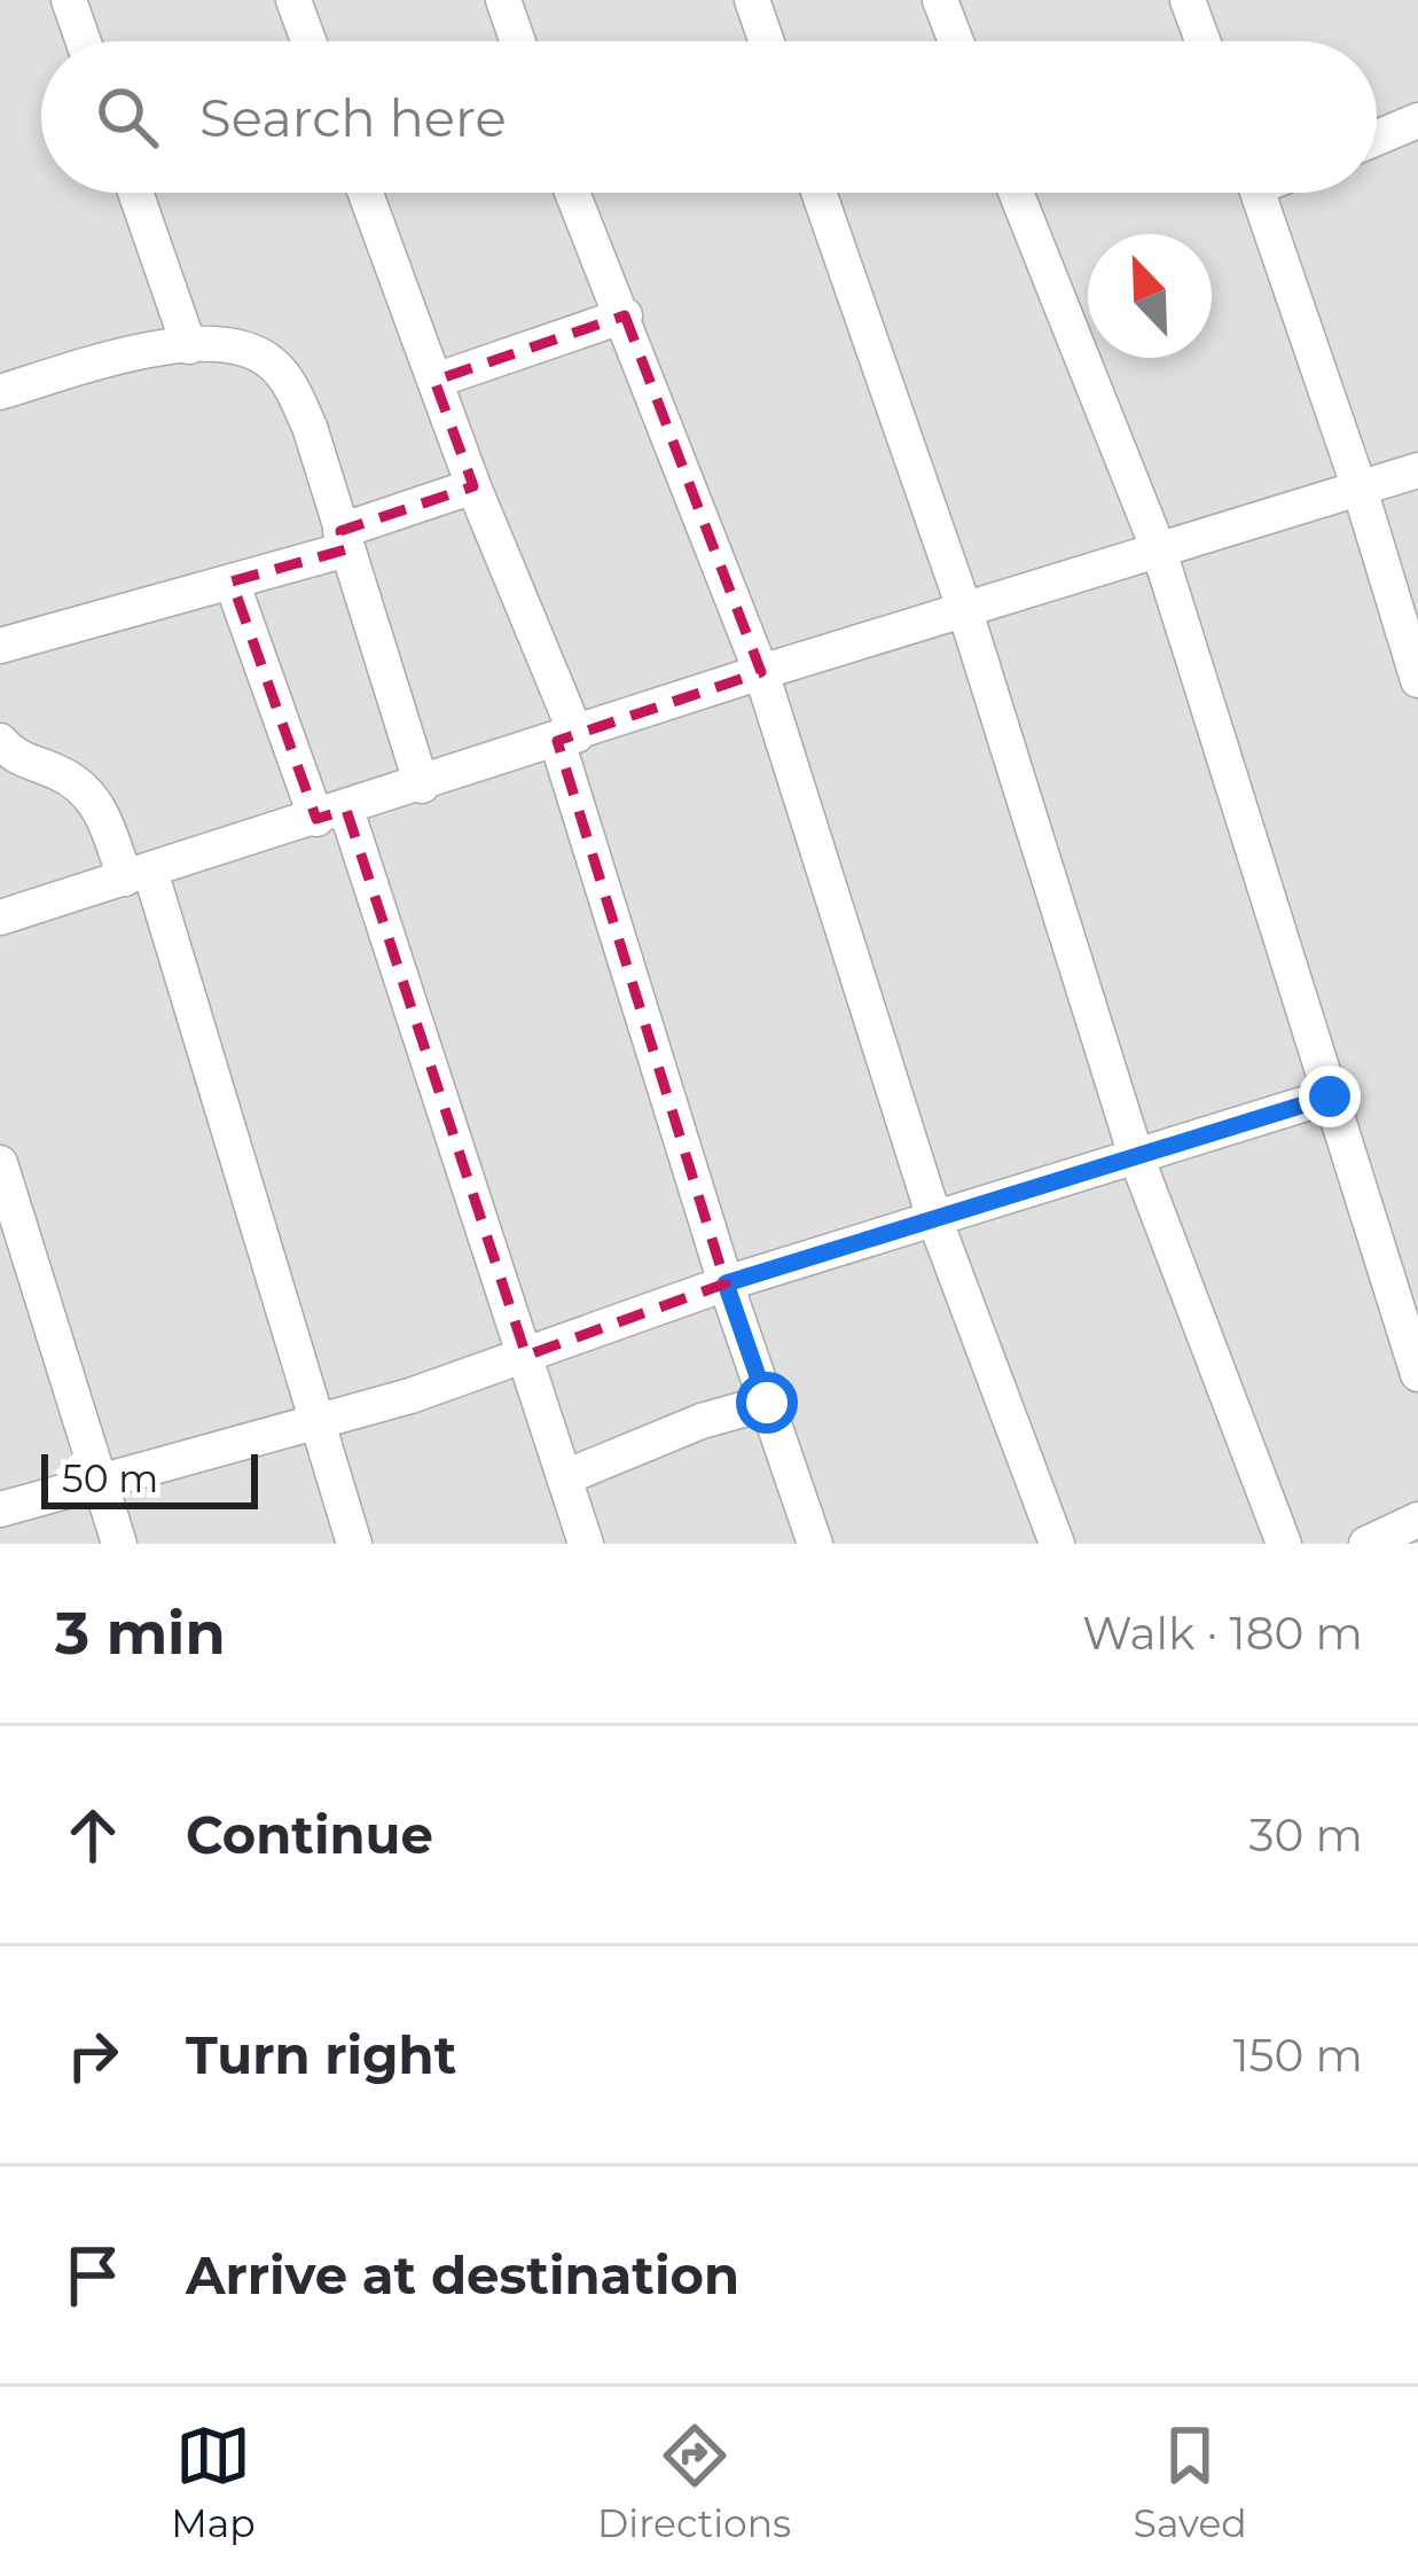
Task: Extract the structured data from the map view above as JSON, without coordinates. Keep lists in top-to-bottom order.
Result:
{
  "scale_bar": "50 m",
  "north": "top left",
  "page": {
    "search": "Search here",
    "scale": "50 m",
    "heading": ["3 min", "Walk · 180 m"],
    "list": [
      ["Continue", "30 m"],
      ["Turn right", "150 m"],
      "Arrive at destination"
    ],
    "nav": ["Map", "Directions", "Saved"]
  }
}
